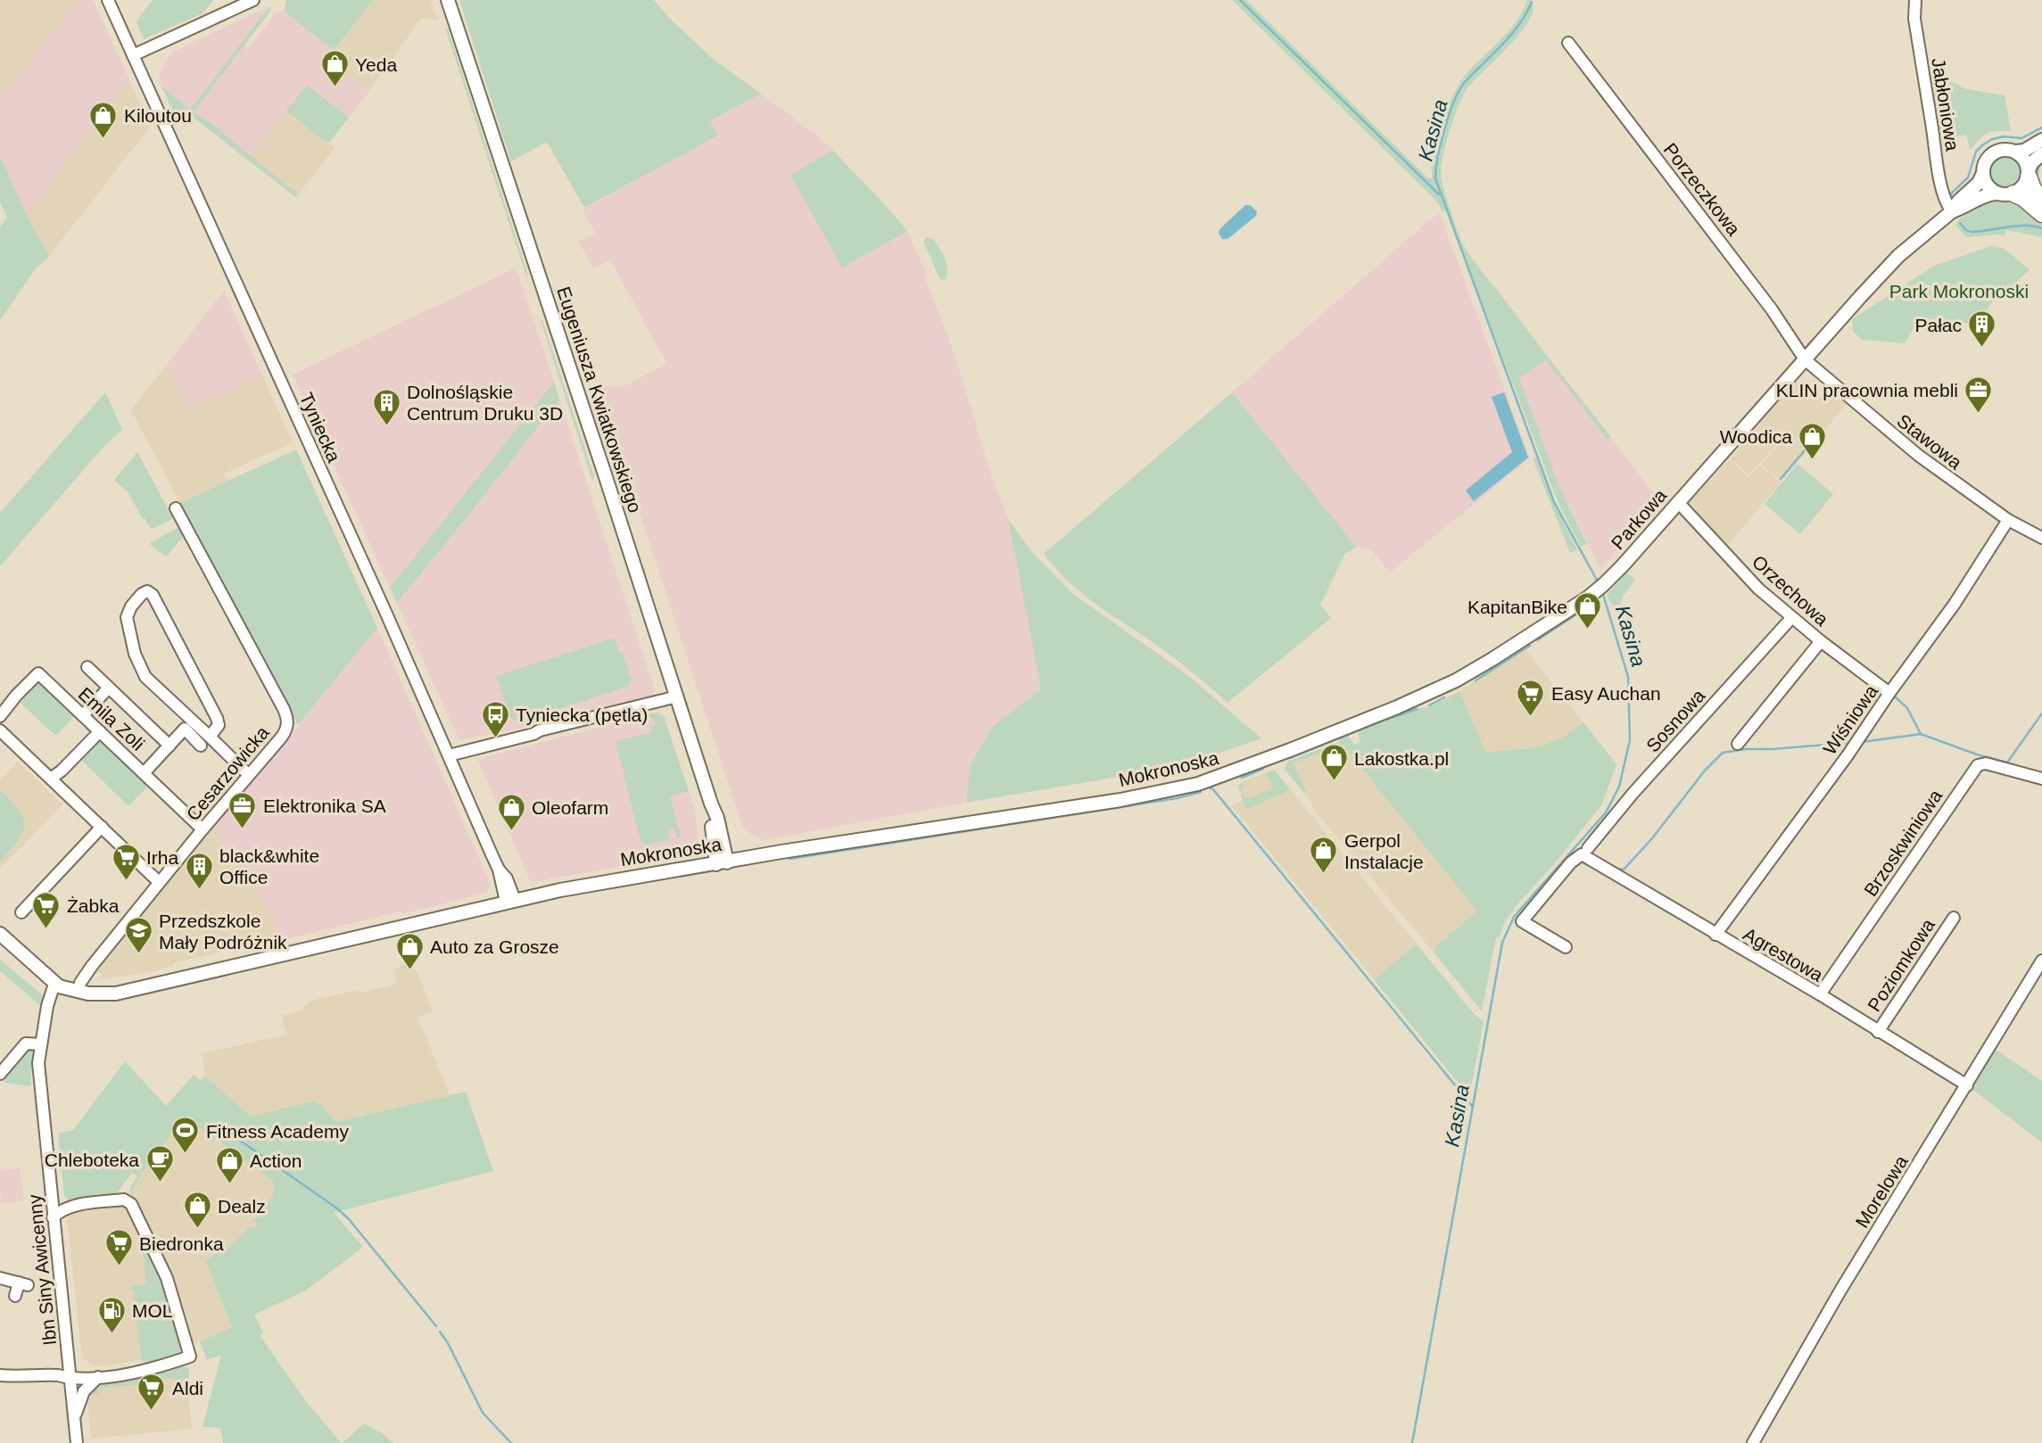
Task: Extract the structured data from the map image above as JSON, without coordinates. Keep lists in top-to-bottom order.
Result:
{
  "streets": {
    "main road": ["Eugeniusza Kwiatkowskiego", "Parkowa", "Mokronoska"],
    "street": [
      "Jabłoniowa",
      "Porzeczkowa",
      "Tyniecka",
      "Stawowa",
      "Orzechowa",
      "Emila Zoli",
      "Wiśniowa",
      "Sosnowa",
      "Cesarzowicka",
      "Brzoskwiniowa",
      "Agrestowa",
      "Poziomkowa",
      "Morelowa",
      "Ibn Siny Awicenny"
    ]
  },
  "crossings": [
    ["Jabłoniowa", "Parkowa"],
    ["Porzeczkowa", "Stawowa"],
    ["Porzeczkowa", "Parkowa"],
    ["Eugeniusza Kwiatkowskiego", "Mokronoska"],
    ["Tyniecka", "Mokronoska"],
    ["Stawowa", "Parkowa"],
    ["Stawowa", "Wiśniowa"],
    ["Parkowa", "Orzechowa"],
    ["Parkowa", "Mokronoska"],
    ["Orzechowa", "Wiśniowa"],
    ["Orzechowa", "Sosnowa"],
    ["Emila Zoli", "Cesarzowicka"],
    ["Wiśniowa", "Agrestowa"],
    ["Sosnowa", "Agrestowa"],
    ["Mokronoska", "Cesarzowicka"],
    ["Brzoskwiniowa", "Agrestowa"],
    ["Agrestowa", "Poziomkowa"],
    ["Agrestowa", "Morelowa"]
  ],
  "water": ["Kasina"],
  "parks": ["Park Mokronoski"],
  "places": {
    "shop": [
      "Yeda",
      "Kiloutou",
      "Woodica",
      "KapitanBike",
      "Lakostka.pl",
      "Oleofarm",
      "Gerpol Instalacje",
      "Auto za Grosze",
      "Action",
      "Dealz"
    ],
    "building": ["Pałac", "Dolnośląskie Centrum Druku 3D", "black&white Office"],
    "office": ["KLIN pracownia mebli", "Elektronika SA"],
    "supermarket": [
      "Easy Auchan",
      "Irha",
      "Żabka",
      "Biedronka",
      "Aldi"
    ],
    "bus stop": ["Tyniecka (pętla)"],
    "school or university": ["Przedszkole Mały Podróżnik"],
    "sports": ["Fitness Academy"],
    "cafe": ["Chleboteka"],
    "fuel station": ["MOL"]
  }
}
